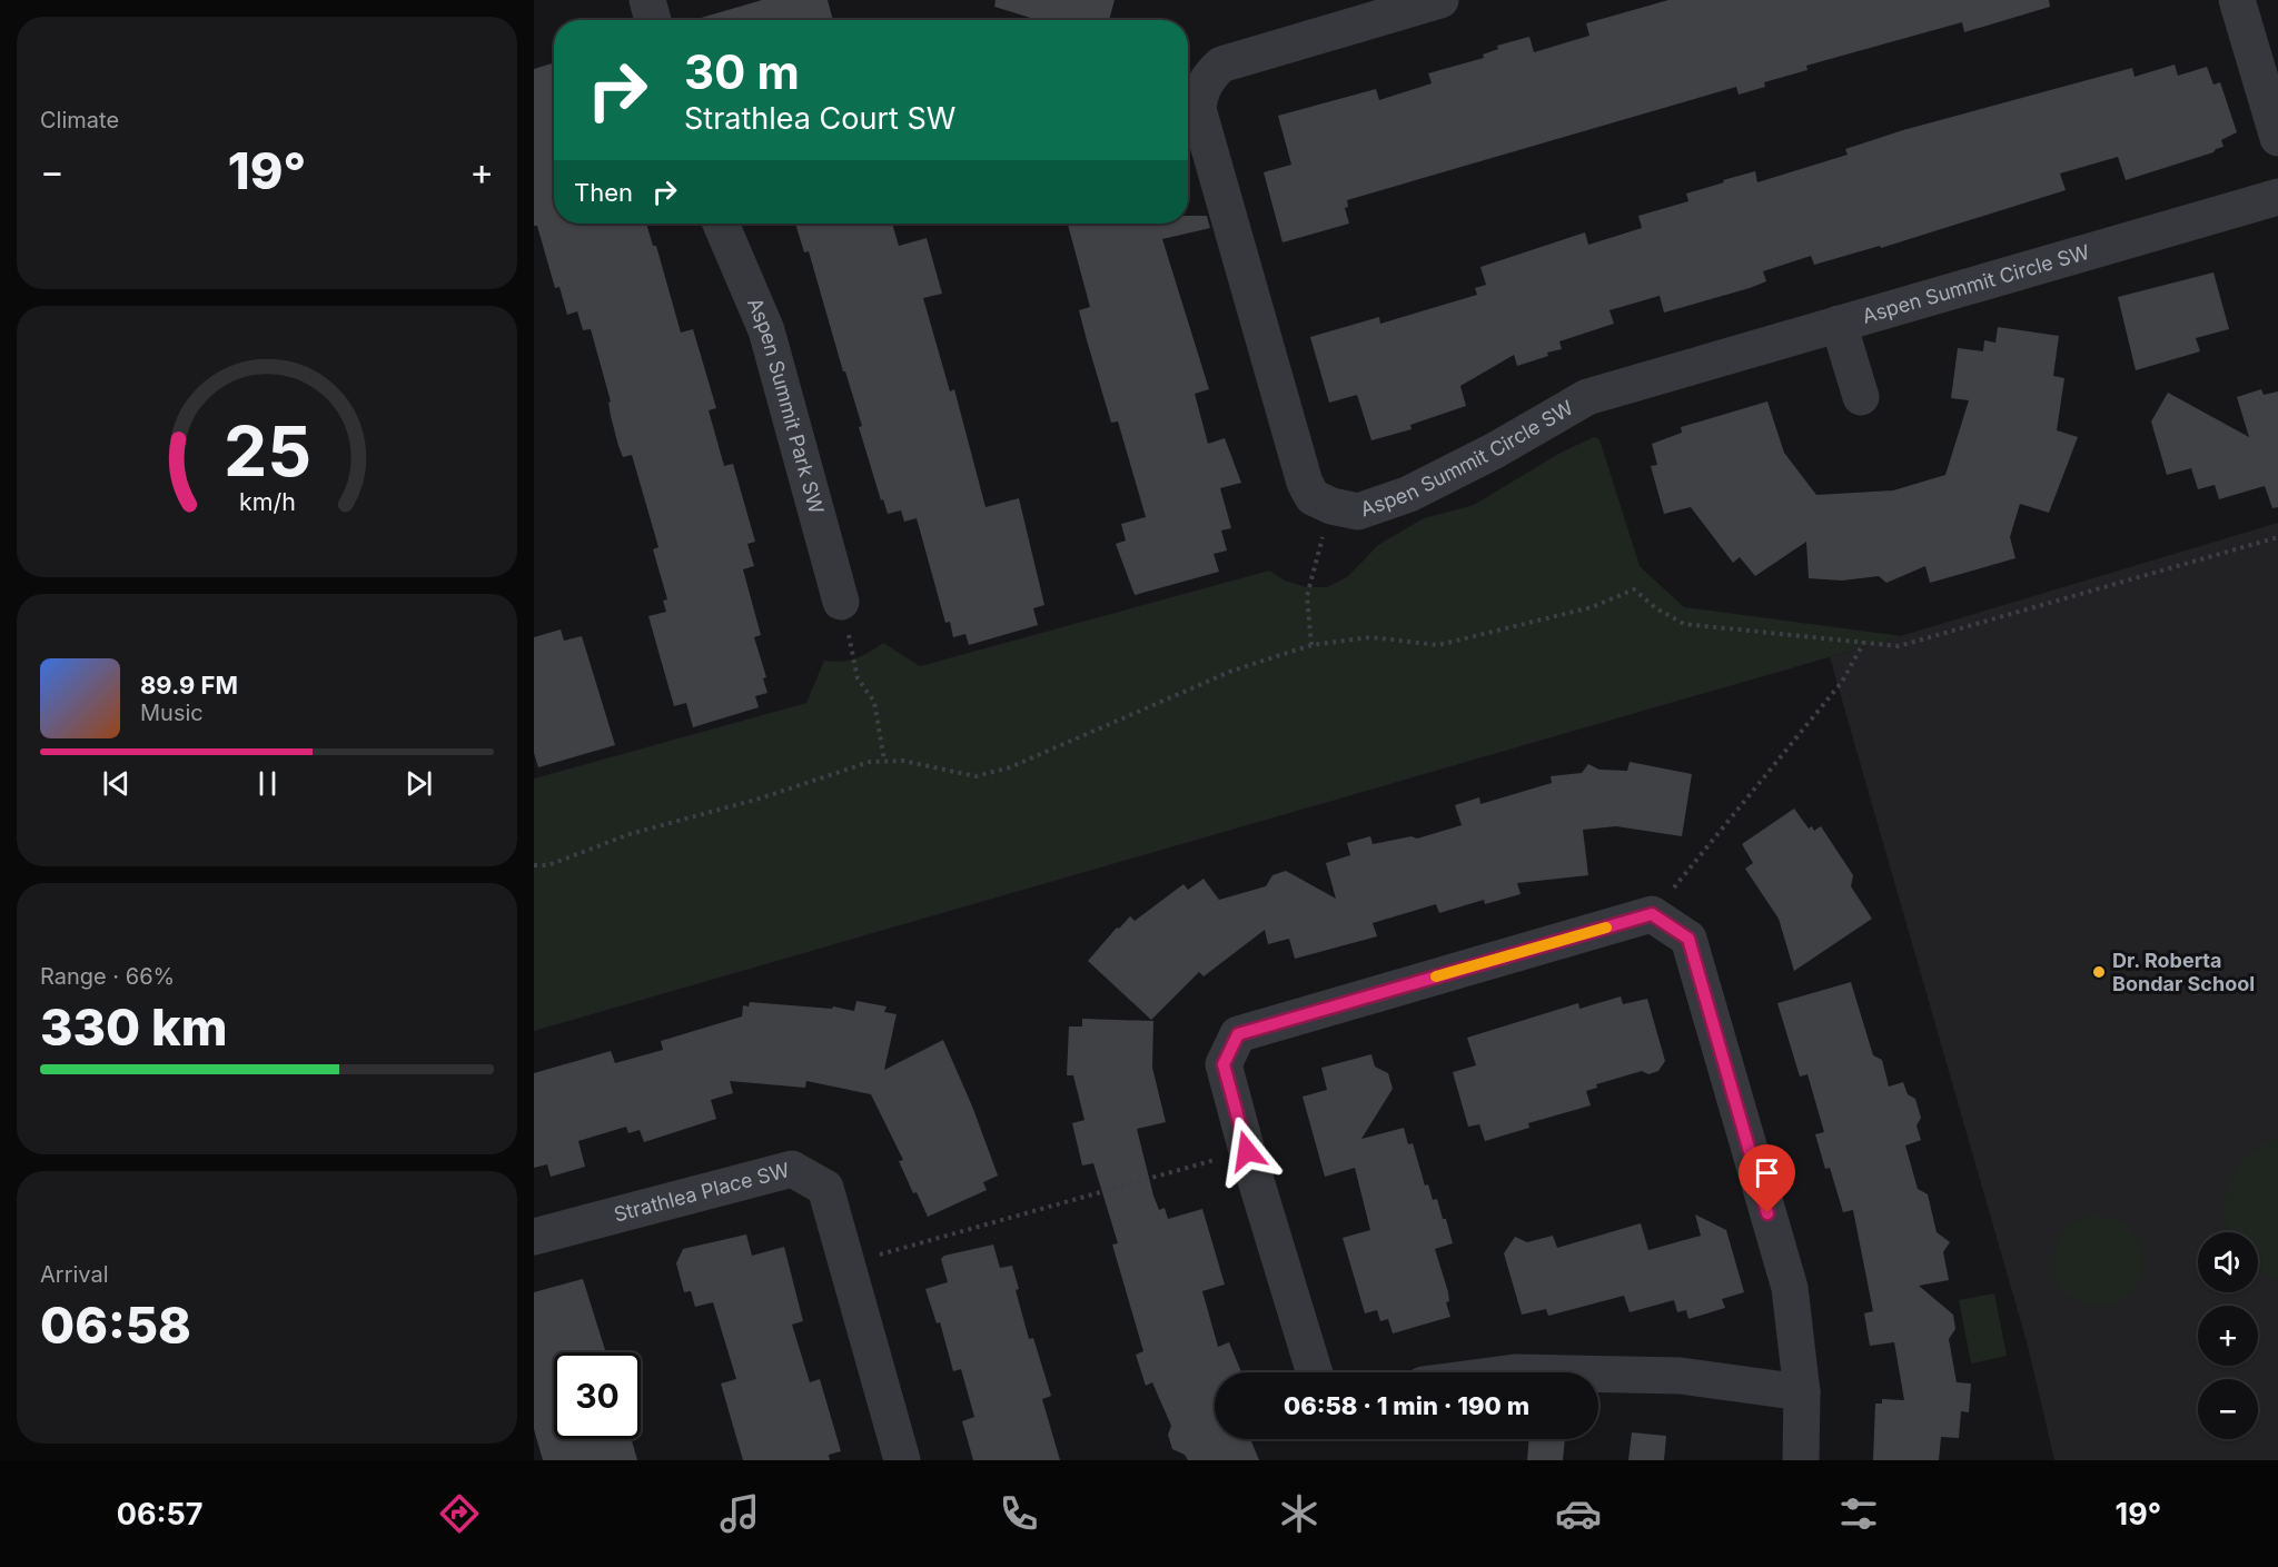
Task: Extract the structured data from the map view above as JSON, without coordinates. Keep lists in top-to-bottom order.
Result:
{
  "streets": {
    "street": ["Aspen Summit Circle SW", "Aspen Summit Park SW", "Strathlea Place SW"]
  },
  "places": ["Dr. Roberta Bondar School"],
  "page": {
    "tile": [
      "Climate",
      ["Range · 66%", "330 km"],
      ["Arrival", "06:58"]
    ],
    "turn": ["30 m", "Strathlea Court SW"],
    "heat": ["−", "19°", "+"],
    "then": "Then",
    "song": ["89.9 FM", "Music"],
    "map_buttons": ["+", "−"],
    "limit": "30",
    "trip": "06:58 · 1 min · 190 m",
    "tabs": ["06:57", "19°"],
    "gauge": ["25", "km/h"]
  }
}
